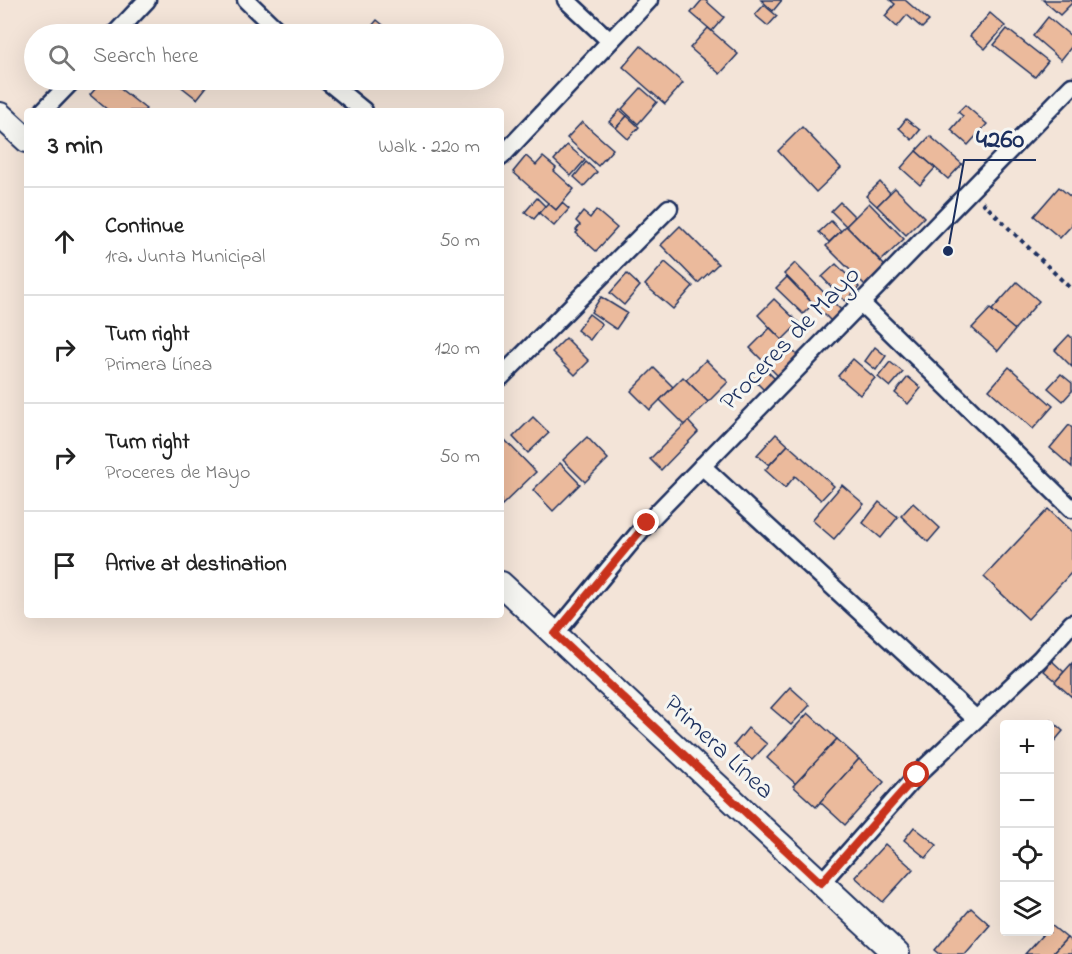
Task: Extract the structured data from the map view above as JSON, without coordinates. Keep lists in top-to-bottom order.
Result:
{
  "streets": {
    "street": ["Proceres de Mayo", "Primera Línea"]
  },
  "crossings": [
    ["Proceres de Mayo", "Primera Línea"]
  ],
  "places": ["4260"],
  "page": {
    "search": "Search here",
    "heading": ["3 min", "Walk · 220 m"],
    "list": [
      ["Continue", "1ra. Junta Municipal", "50 m"],
      ["Turn right", "Primera Línea", "120 m"],
      ["Turn right", "Proceres de Mayo", "50 m"],
      "Arrive at destination"
    ],
    "map_buttons": ["+", "−"]
  }
}
